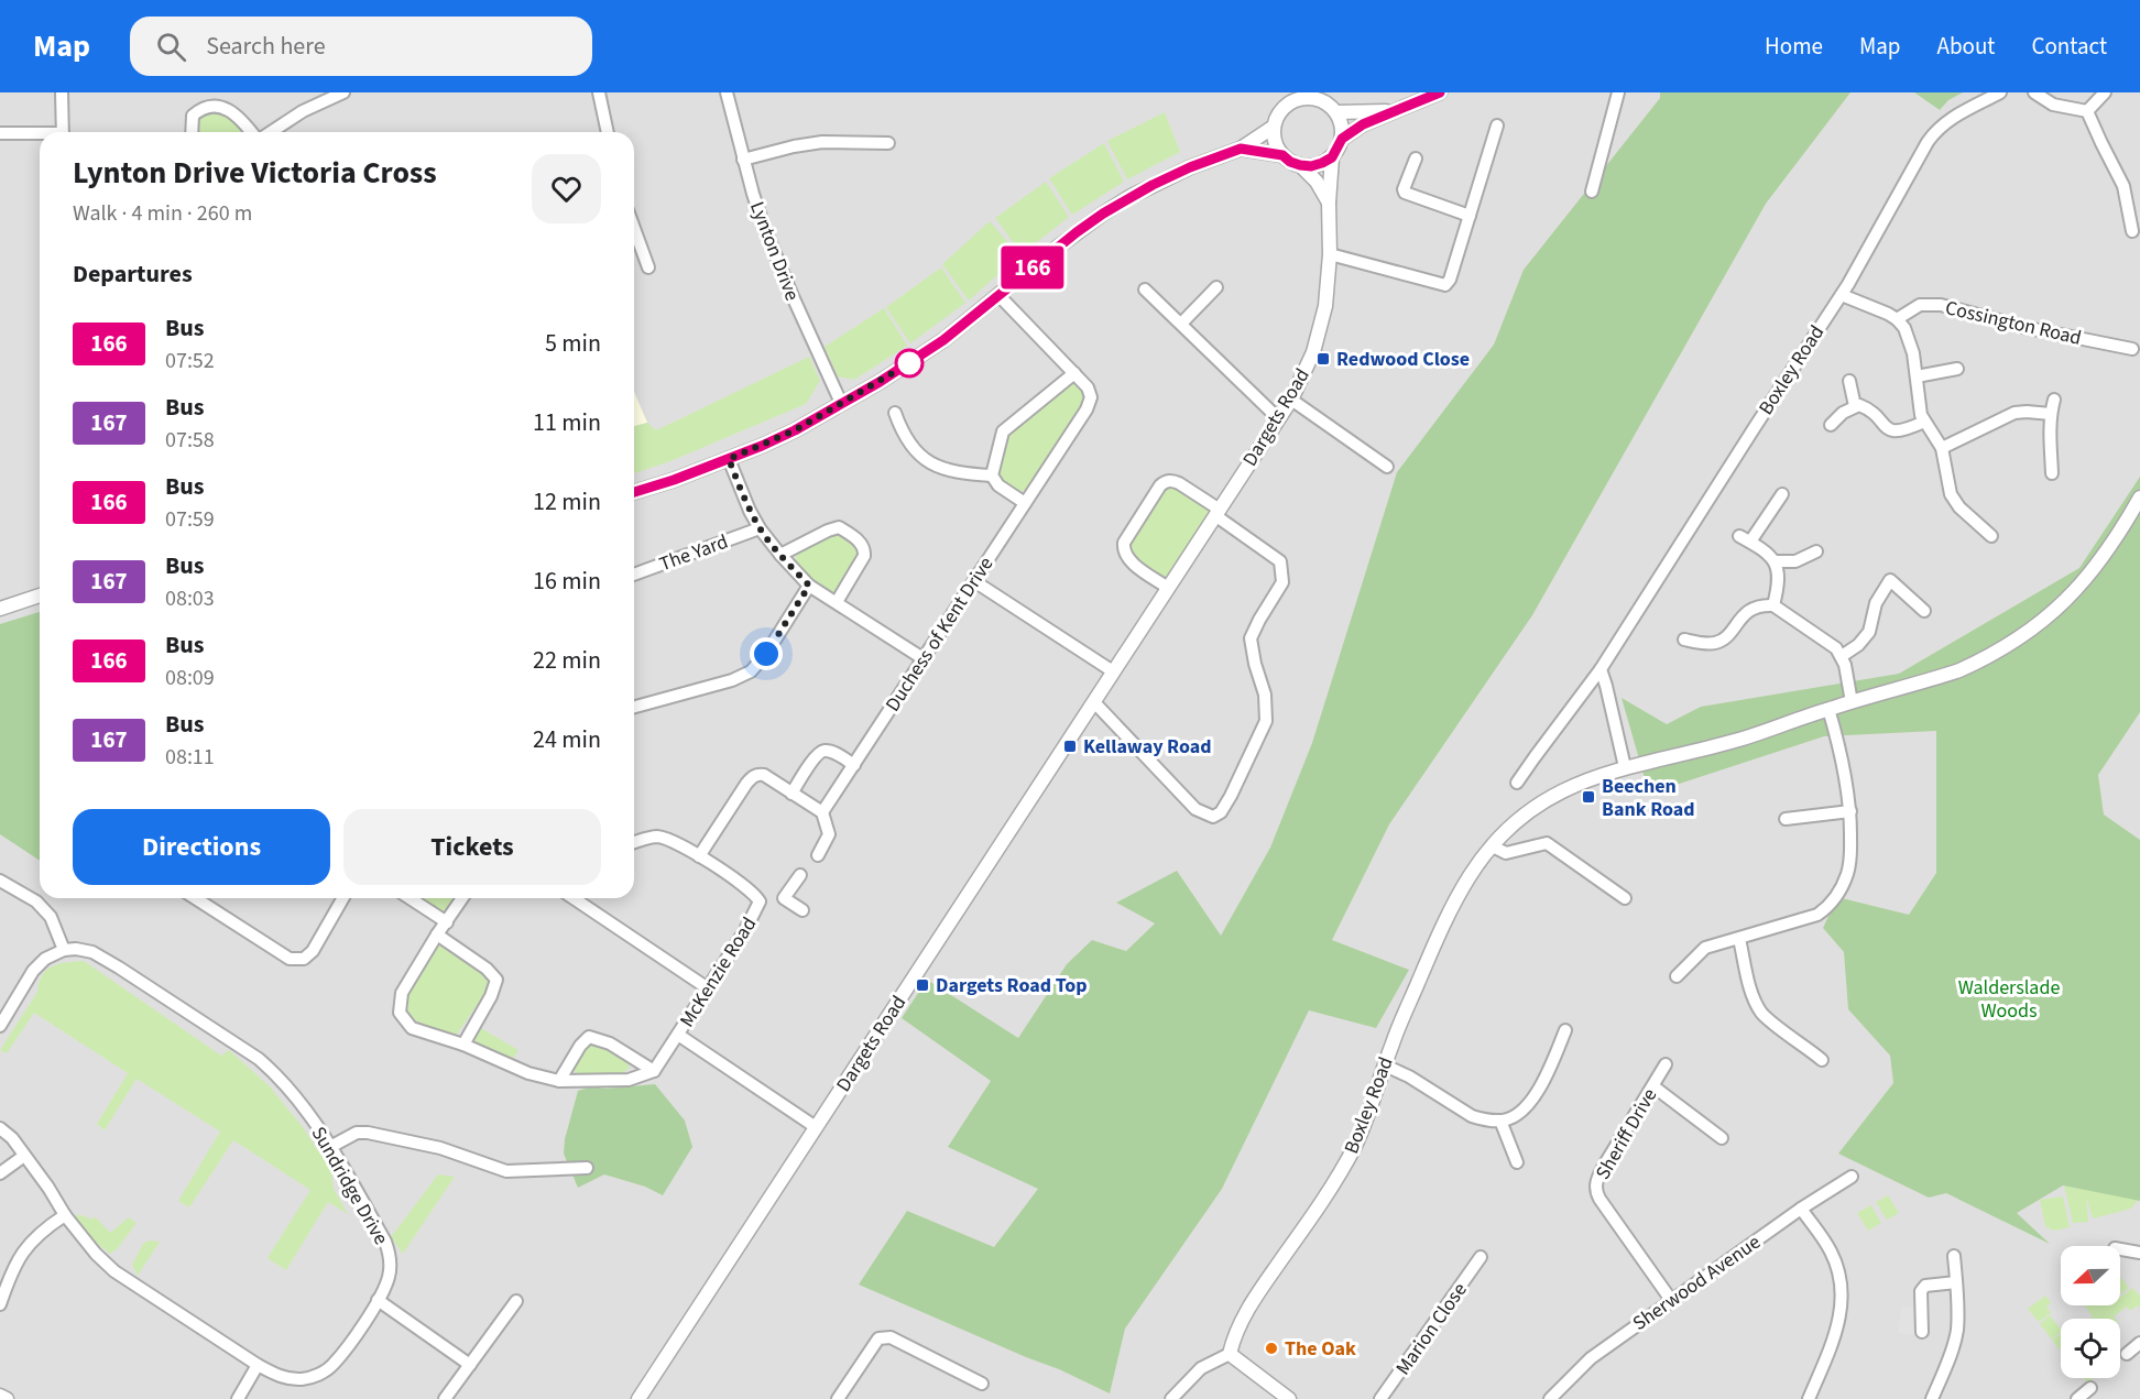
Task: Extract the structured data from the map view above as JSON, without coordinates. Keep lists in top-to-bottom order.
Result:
{
  "streets": {
    "street": [
      "Lynton Drive",
      "Cossington Road",
      "Boxley Road",
      "Dargets Road",
      "The Yard",
      "Duchess of Kent Drive",
      "McKenzie Road",
      "Sheriff Drive",
      "Sundridge Drive",
      "Sherwood Avenue",
      "Marion Close"
    ]
  },
  "crossings": [
    ["Sheriff Drive", "Sherwood Avenue"]
  ],
  "parks": ["Walderslade Woods"],
  "places": {
    "transit": [
      "Redwood Close",
      "Kellaway Road",
      "Beechen Bank Road",
      "Dargets Road Top"
    ],
    "other": ["The Oak"]
  },
  "lines": ["bus line 166"],
  "north": "left",
  "page": {
    "header": "Map",
    "search": "Search here",
    "nav": [
      "Home",
      "Map",
      "About",
      "Contact"
    ],
    "on_map": "166",
    "heading": [
      ["Lynton Drive Victoria Cross", "Walk · 4 min · 260 m"],
      "Departures"
    ],
    "list": [
      {
        "mark": "166",
        "name": "Bus",
        "note": "07:52",
        "value": "5 min"
      },
      {
        "mark": "167",
        "name": "Bus",
        "note": "07:58",
        "value": "11 min"
      },
      {
        "mark": "166",
        "name": "Bus",
        "note": "07:59",
        "value": "12 min"
      },
      {
        "mark": "167",
        "name": "Bus",
        "note": "08:03",
        "value": "16 min"
      },
      {
        "mark": "166",
        "name": "Bus",
        "note": "08:09",
        "value": "22 min"
      },
      {
        "mark": "167",
        "name": "Bus",
        "note": "08:11",
        "value": "24 min"
      }
    ],
    "buttons": ["Directions", "Tickets"]
  }
}
